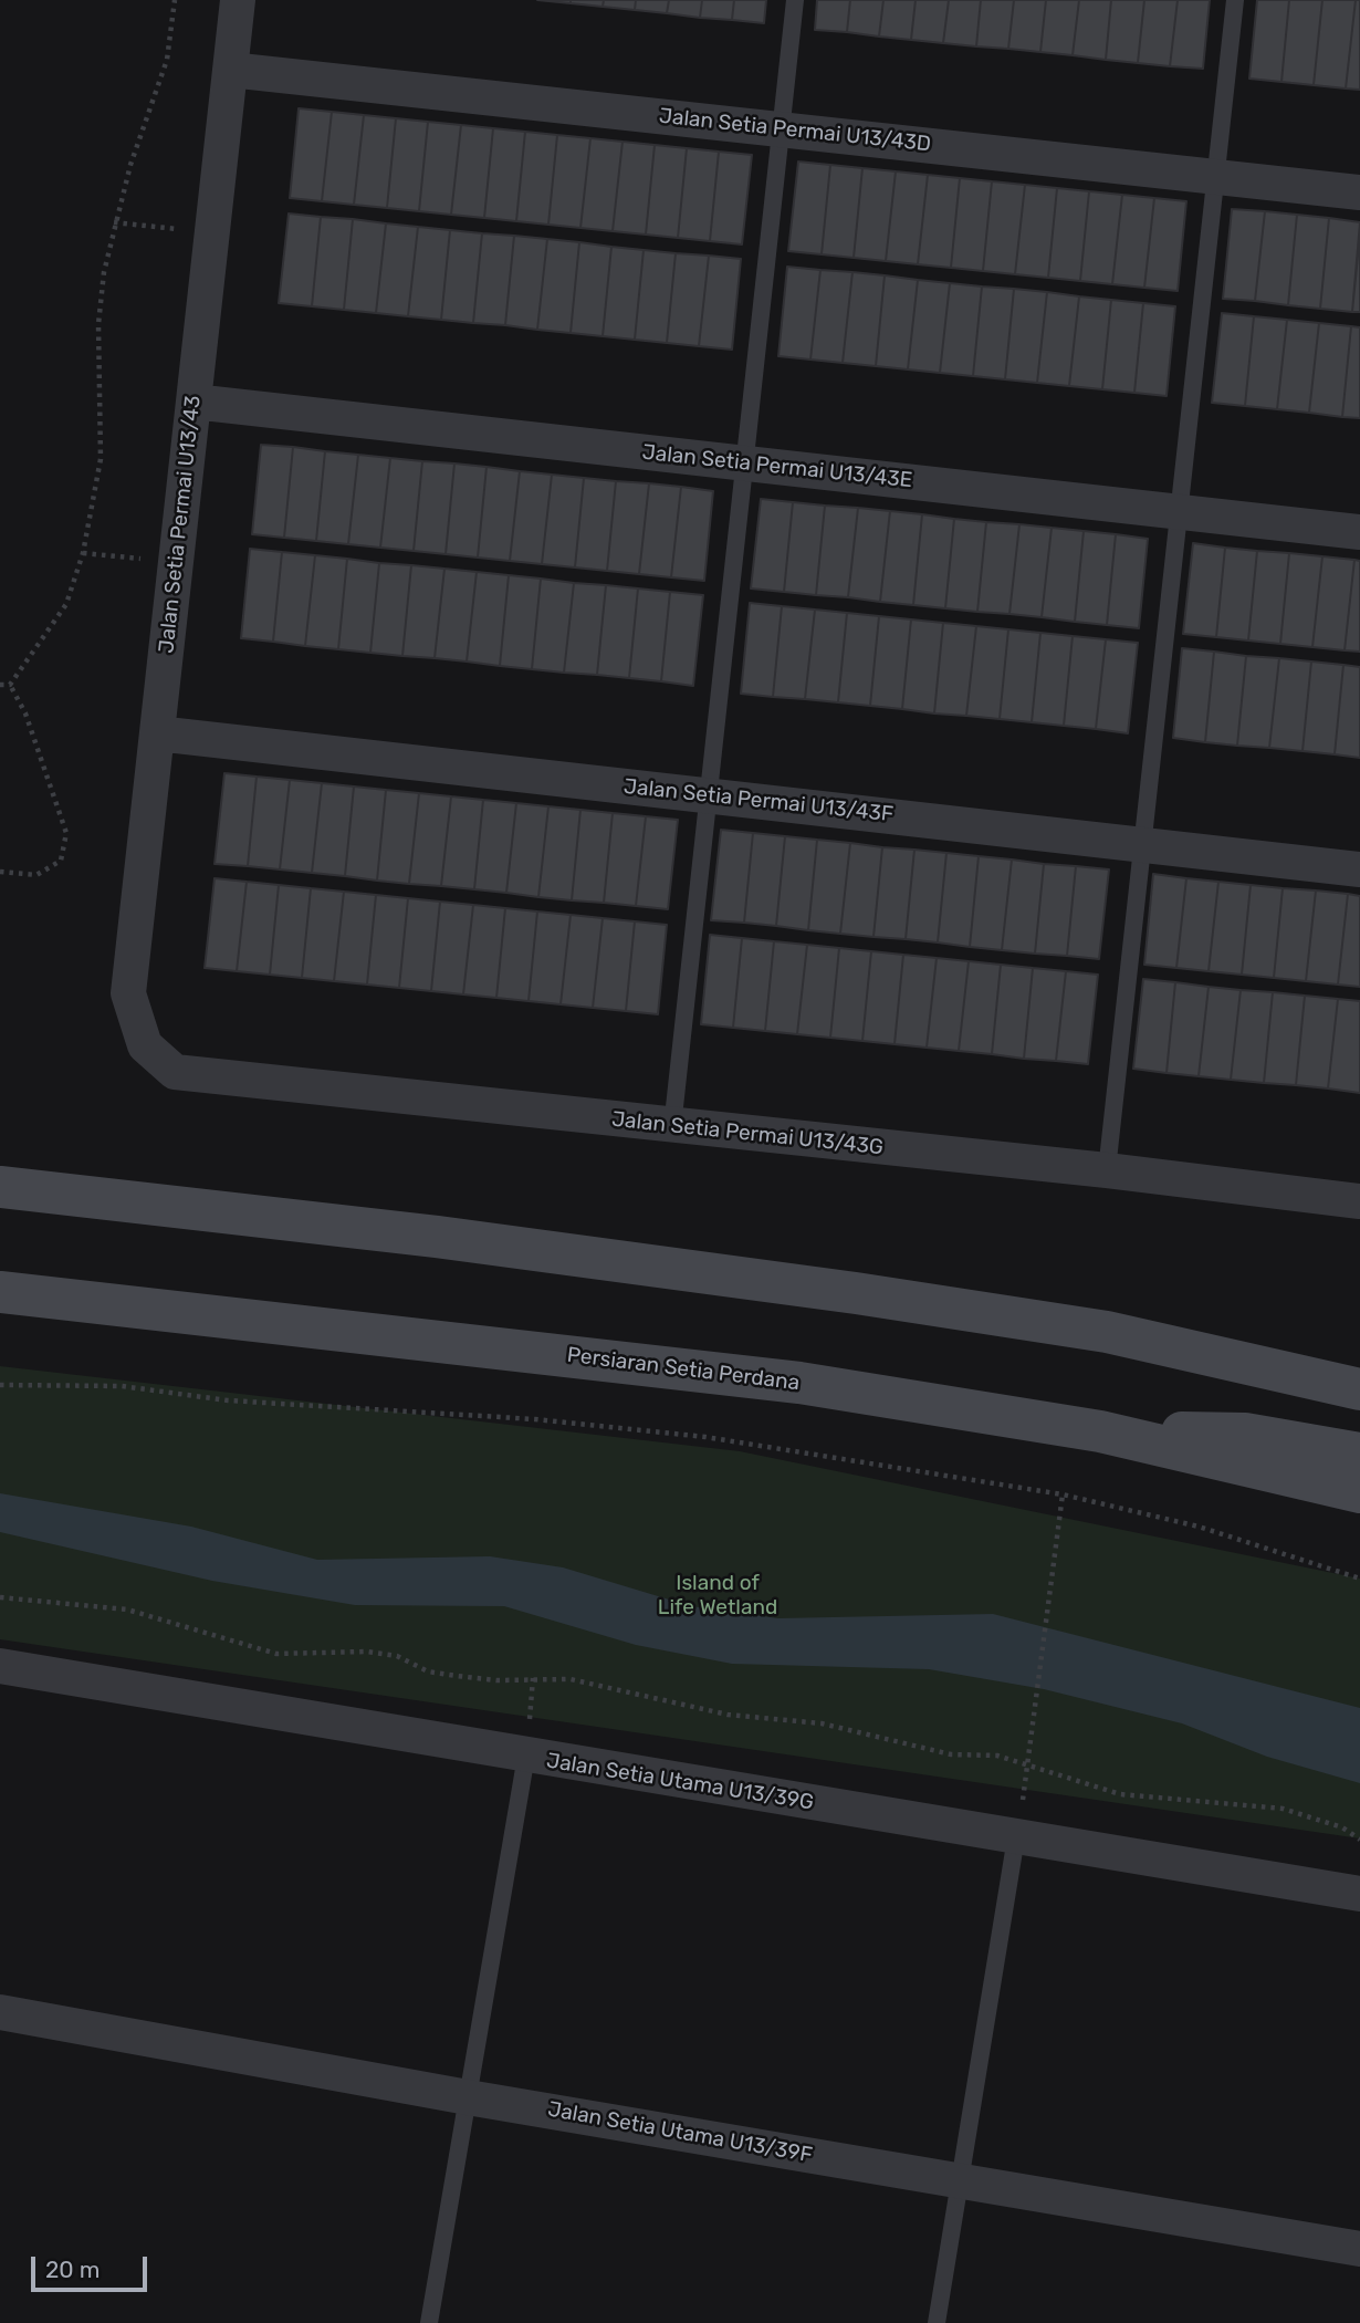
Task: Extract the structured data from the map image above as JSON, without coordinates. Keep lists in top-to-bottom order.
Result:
{
  "streets": {
    "main road": ["Persiaran Setia Perdana"],
    "street": [
      "Jalan Setia Permai U13/43D",
      "Jalan Setia Permai U13/43E",
      "Jalan Setia Permai U13/43",
      "Jalan Setia Permai U13/43F",
      "Jalan Setia Permai U13/43G",
      "Jalan Setia Utama U13/39G",
      "Jalan Setia Utama U13/39F"
    ]
  },
  "crossings": [
    ["Jalan Setia Permai U13/43D", "Jalan Setia Permai U13/43"],
    ["Jalan Setia Permai U13/43E", "Jalan Setia Permai U13/43"],
    ["Jalan Setia Permai U13/43", "Jalan Setia Permai U13/43F"],
    ["Jalan Setia Permai U13/43", "Jalan Setia Permai U13/43G"]
  ],
  "parks": ["Island of Life Wetland"],
  "scale_bar": "20 m"
}
